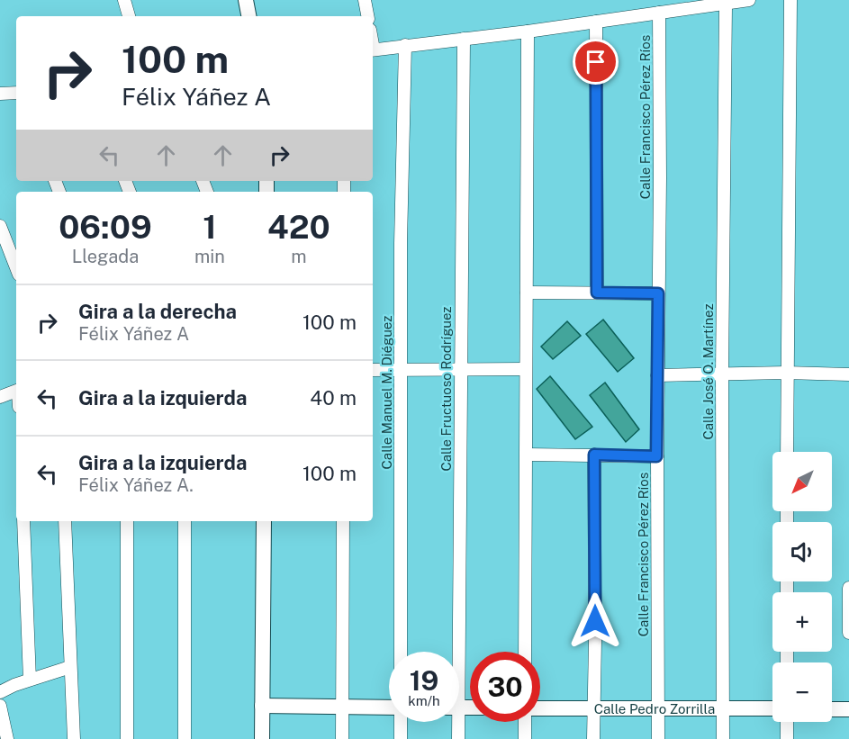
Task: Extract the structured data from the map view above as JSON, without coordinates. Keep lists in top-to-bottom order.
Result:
{
  "streets": {
    "street": [
      "Calle Francisco Pérez Ríos",
      "Calle José O. Martínez",
      "Calle Fructuoso Rodríguez",
      "Calle Manuel M. Diéguez",
      "Calle Pedro Zorrilla"
    ]
  },
  "crossings": [
    ["Calle Francisco Pérez Ríos", "Calle Pedro Zorrilla"],
    ["Calle José O. Martínez", "Calle Pedro Zorrilla"]
  ],
  "north": "bottom left",
  "page": {
    "turn": ["100 m", "Félix Yáñez A"],
    "eta": [
      "06:09",
      "Llegada",
      "1",
      "min",
      "420",
      "m"
    ],
    "list": [
      {
        "name": "Gira a la derecha",
        "note": "Félix Yáñez A",
        "value": "100 m"
      },
      {
        "name": "Gira a la izquierda",
        "value": "40 m"
      },
      {
        "name": "Gira a la izquierda",
        "note": "Félix Yáñez A.",
        "value": "100 m"
      }
    ],
    "map_buttons": ["+", "−"],
    "speed": "19 km/h",
    "limit": "30"
  }
}
